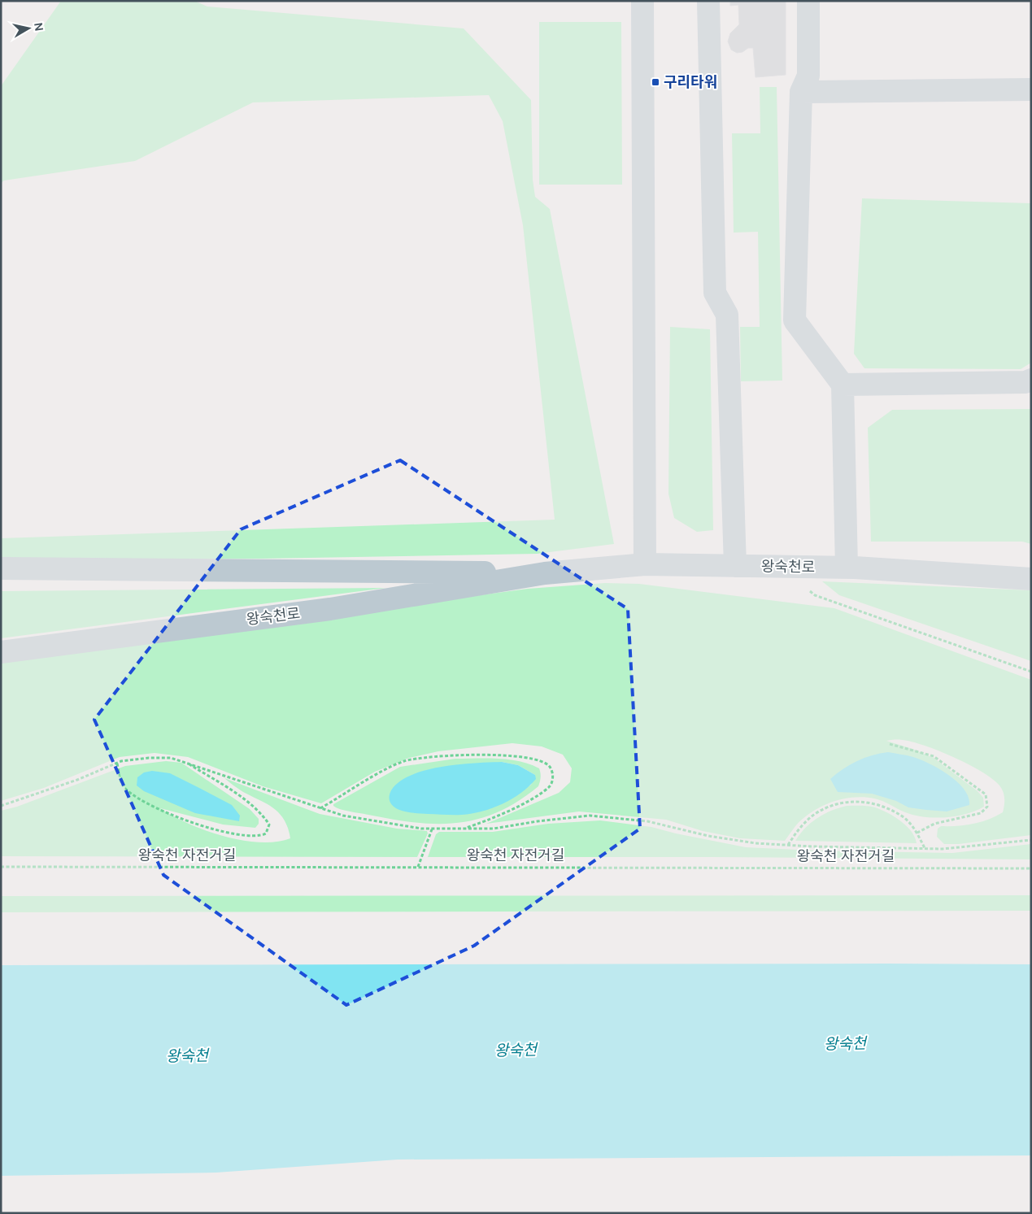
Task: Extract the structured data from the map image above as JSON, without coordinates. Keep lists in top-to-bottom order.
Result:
{
  "streets": {
    "street": ["왕숙천로"],
    "path": ["왕숙천 자전거길"]
  },
  "water": ["왕숙천"],
  "places": {
    "transit": ["구리타워"]
  },
  "north": "right"
}
